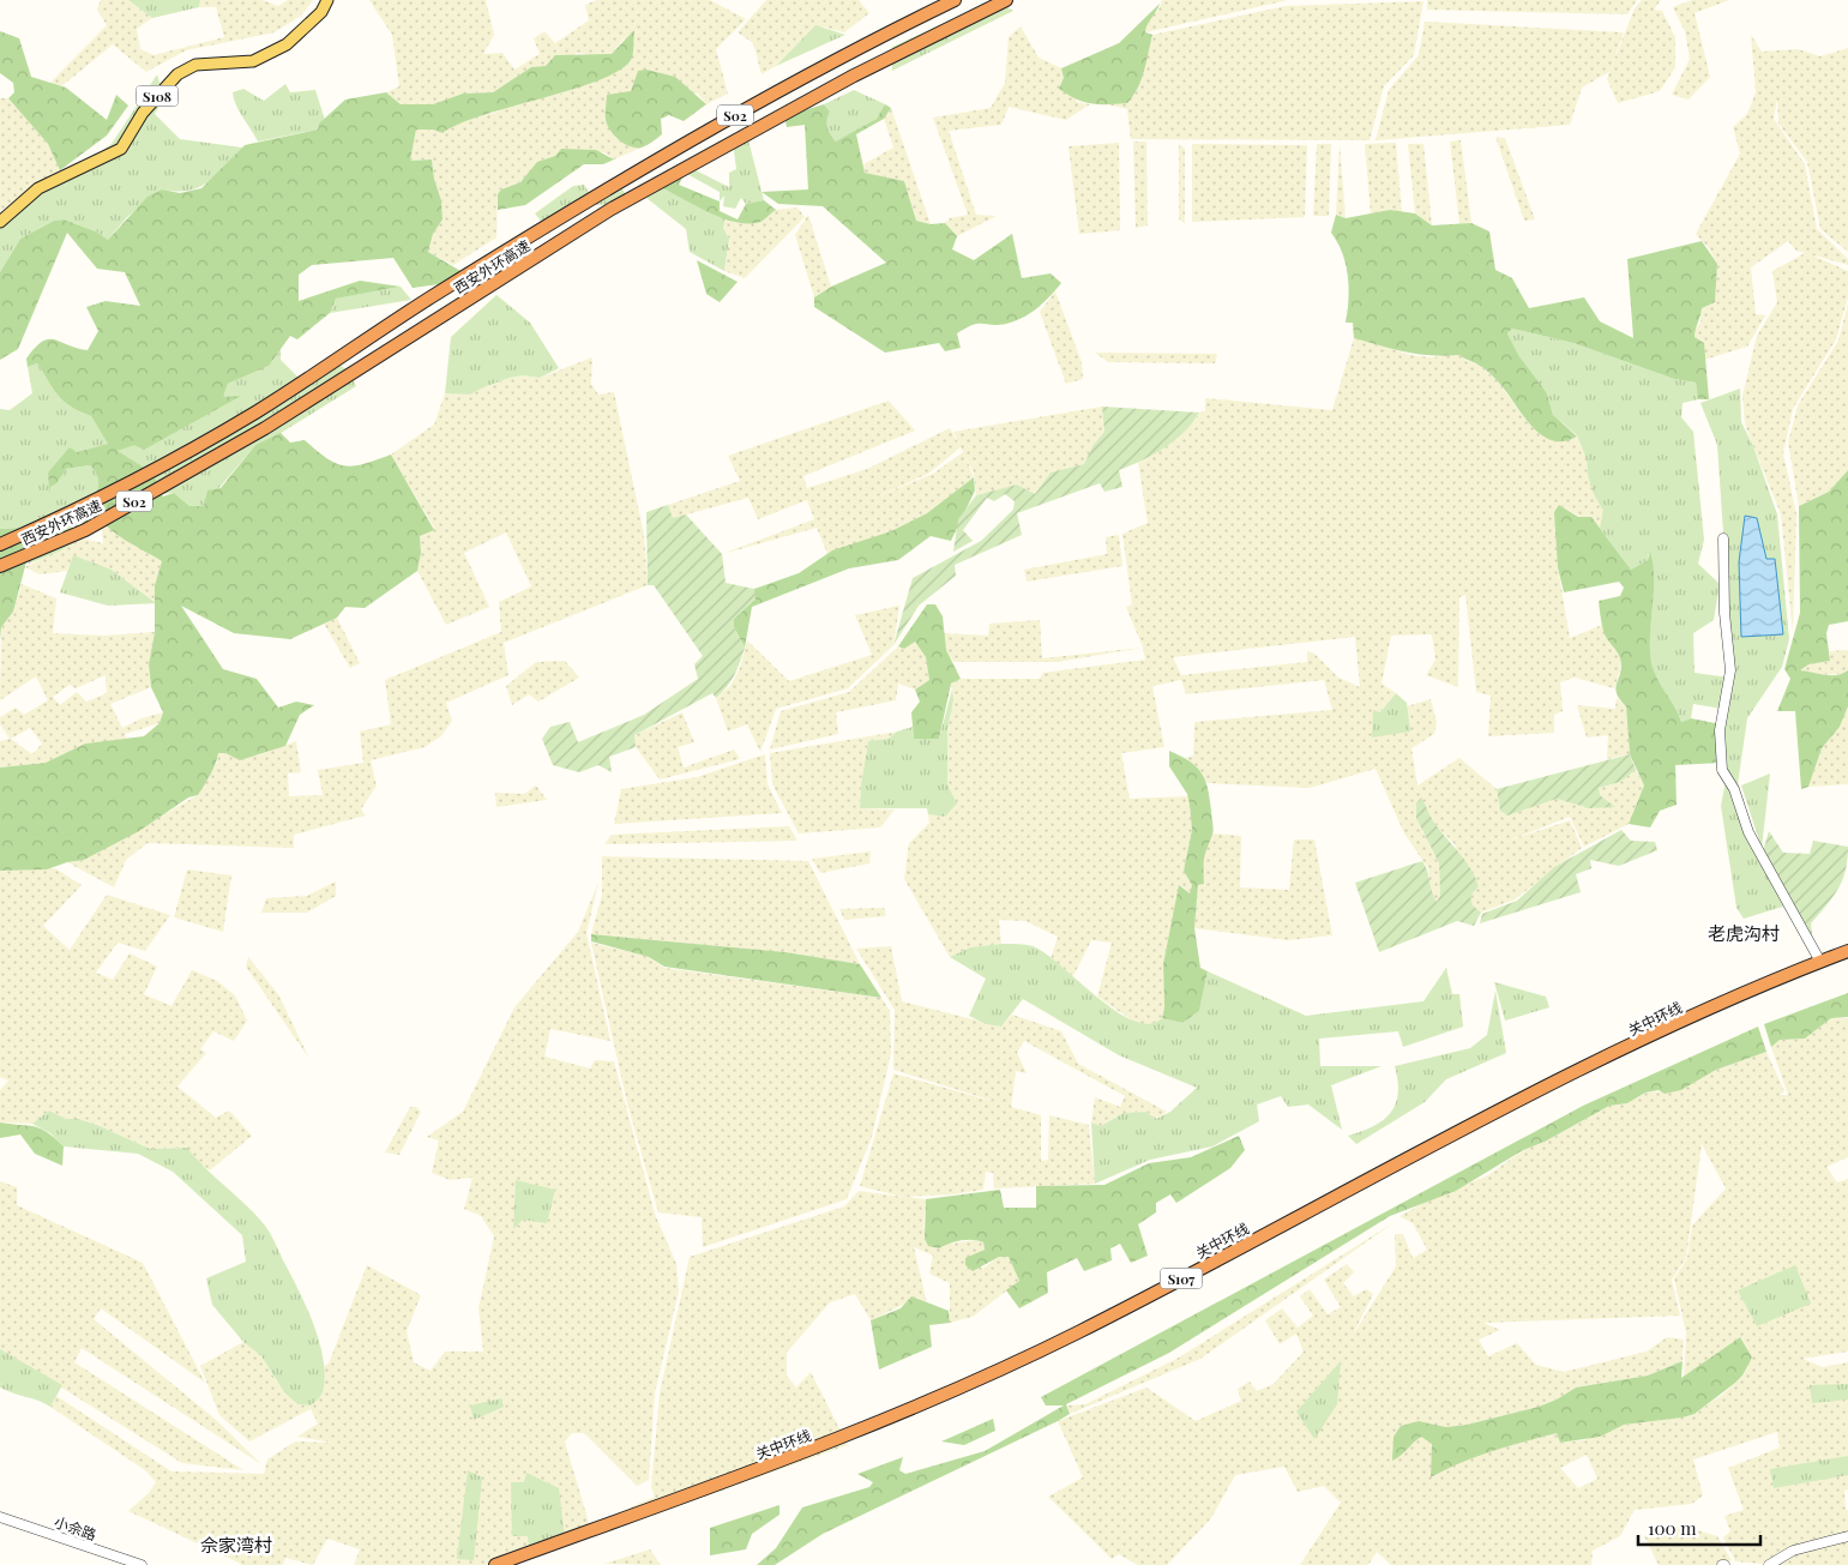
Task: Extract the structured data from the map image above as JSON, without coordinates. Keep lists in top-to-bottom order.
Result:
{
  "streets": {
    "highway": [
      "S02",
      "西安外环高速",
      "关中环线",
      "S107"
    ],
    "main road": ["S108"],
    "street": ["小佘路"]
  },
  "districts": ["老虎沟村", "佘家湾村"],
  "scale_bar": "100 m"
}
